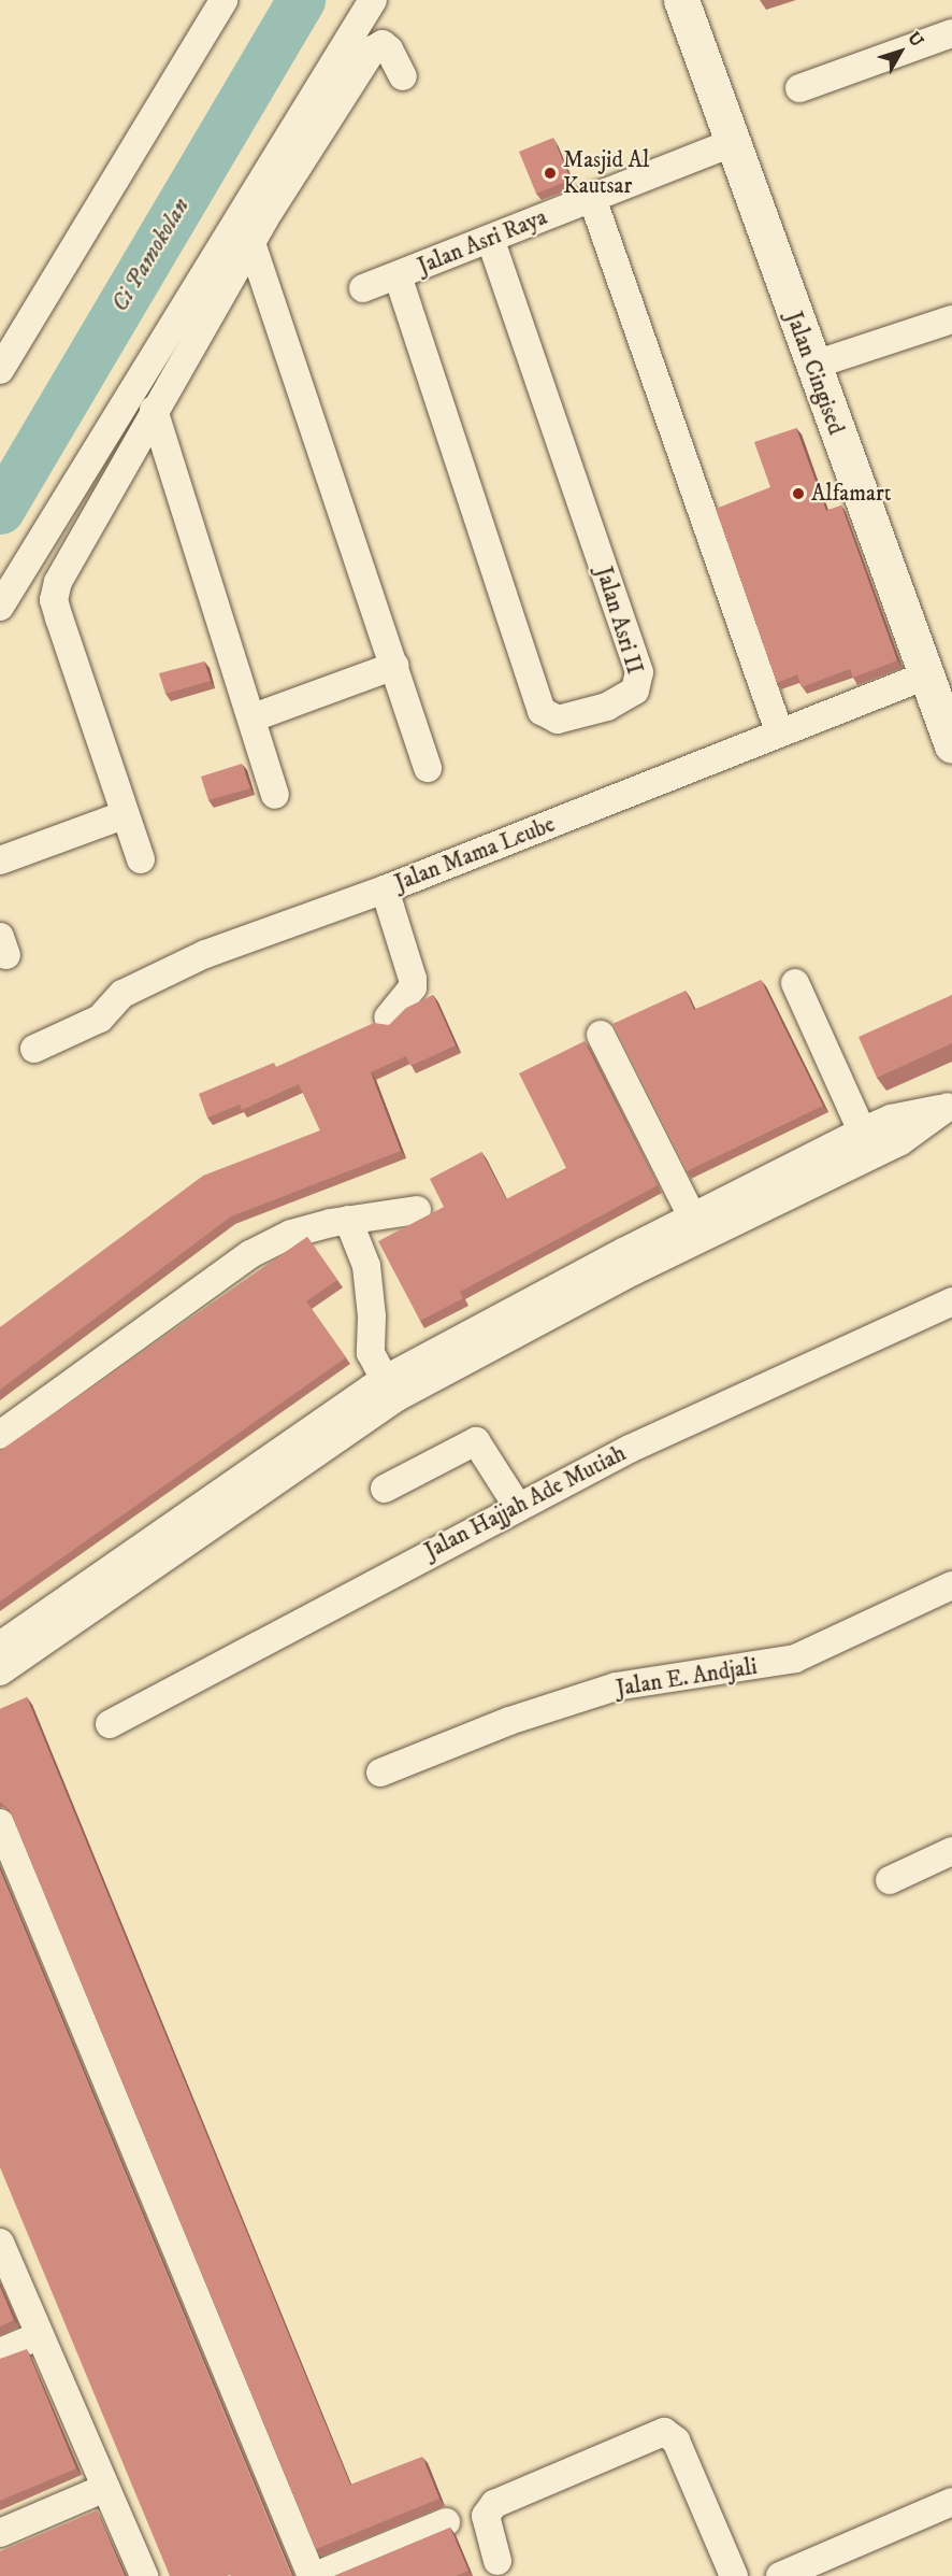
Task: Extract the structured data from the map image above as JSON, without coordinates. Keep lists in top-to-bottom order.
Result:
{
  "streets": {
    "main road": ["Jalan Cingised"],
    "street": [
      "Jalan Asri Raya",
      "Jalan Asri II",
      "Jalan Mama Leube",
      "Jalan Hajjah Ade Mutiah",
      "Jalan E. Andjali"
    ]
  },
  "crossings": [
    ["Jalan Asri Raya", "Jalan Cingised"],
    ["Jalan Asri Raya", "Jalan Asri II"],
    ["Jalan Cingised", "Jalan Mama Leube"]
  ],
  "water": ["Ci Pamokolan"],
  "places": ["Masjid Al Kautsar", "Alfamart"],
  "north": "top right"
}
